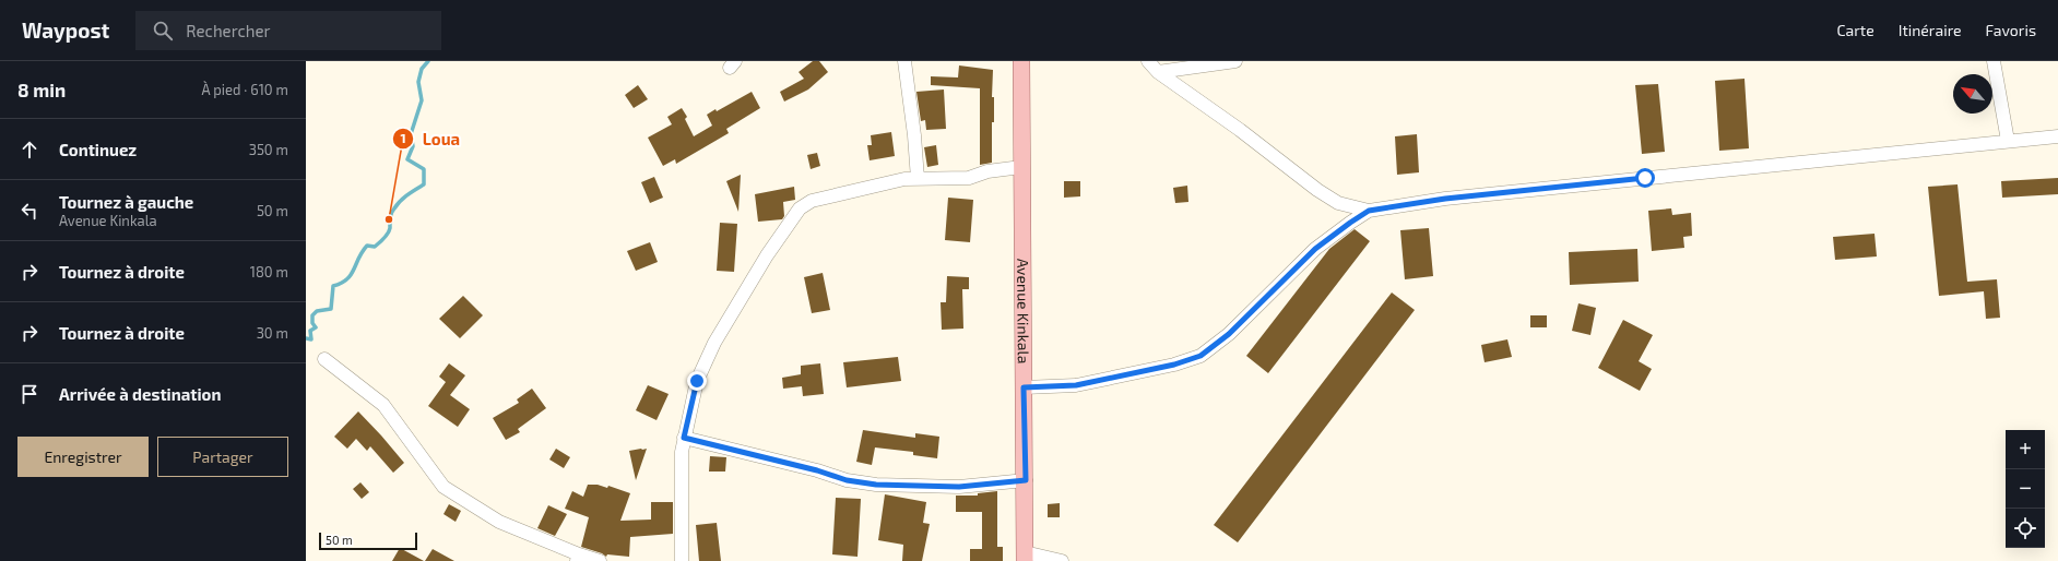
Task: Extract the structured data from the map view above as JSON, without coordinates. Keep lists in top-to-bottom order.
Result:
{
  "streets": {
    "main road": ["Avenue Kinkala"]
  },
  "places": ["Loua"],
  "scale_bar": "50 m",
  "north": "top left",
  "page": {
    "header": "Waypost",
    "search": "Rechercher",
    "nav": ["Carte", "Itinéraire", "Favoris"],
    "heading": ["8 min", "À pied · 610 m"],
    "list": [
      ["Continuez", "350 m"],
      ["Tournez à gauche", "Avenue Kinkala", "50 m"],
      ["Tournez à droite", "180 m"],
      ["Tournez à droite", "30 m"],
      "Arrivée à destination"
    ],
    "buttons": ["Enregistrer", "Partager"],
    "map_buttons": ["+", "−"],
    "scale": "50 m"
  }
}
